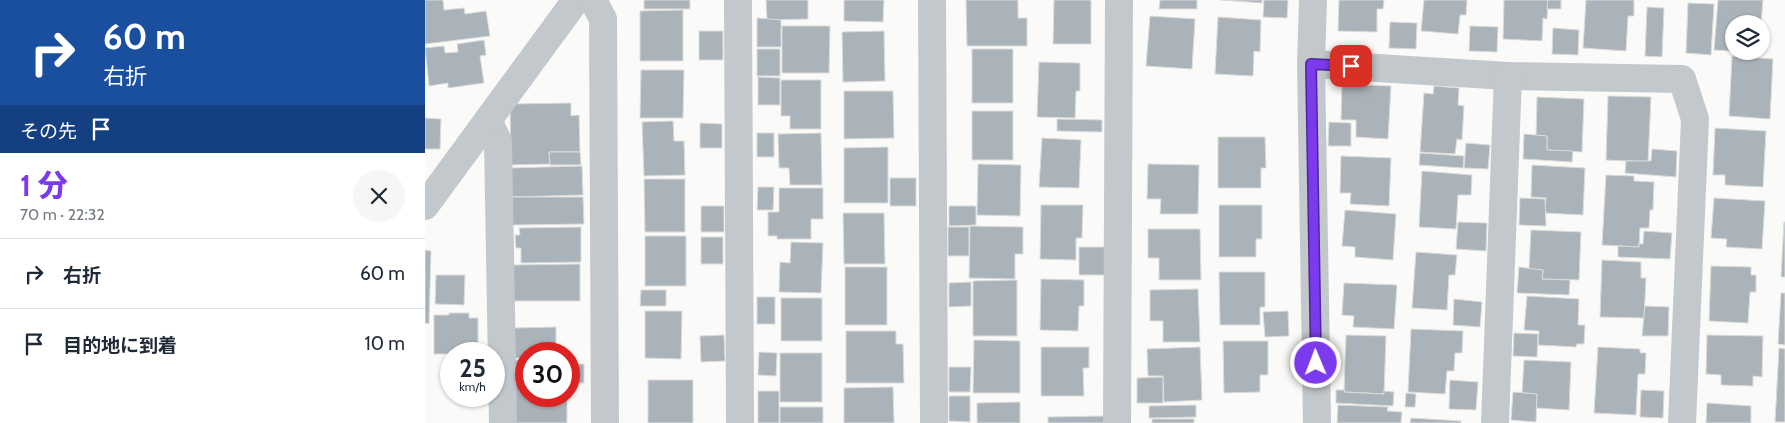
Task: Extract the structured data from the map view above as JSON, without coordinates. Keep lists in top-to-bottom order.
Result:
{
  "page": {
    "turn": ["60 m", "右折"],
    "then": "その先",
    "heading": ["1 分", "70 m · 22:32"],
    "list": [
      {
        "name": "右折",
        "value": "60 m"
      },
      {
        "name": "目的地に到着",
        "value": "10 m"
      }
    ],
    "speed": "25 km/h",
    "limit": "30"
  }
}
